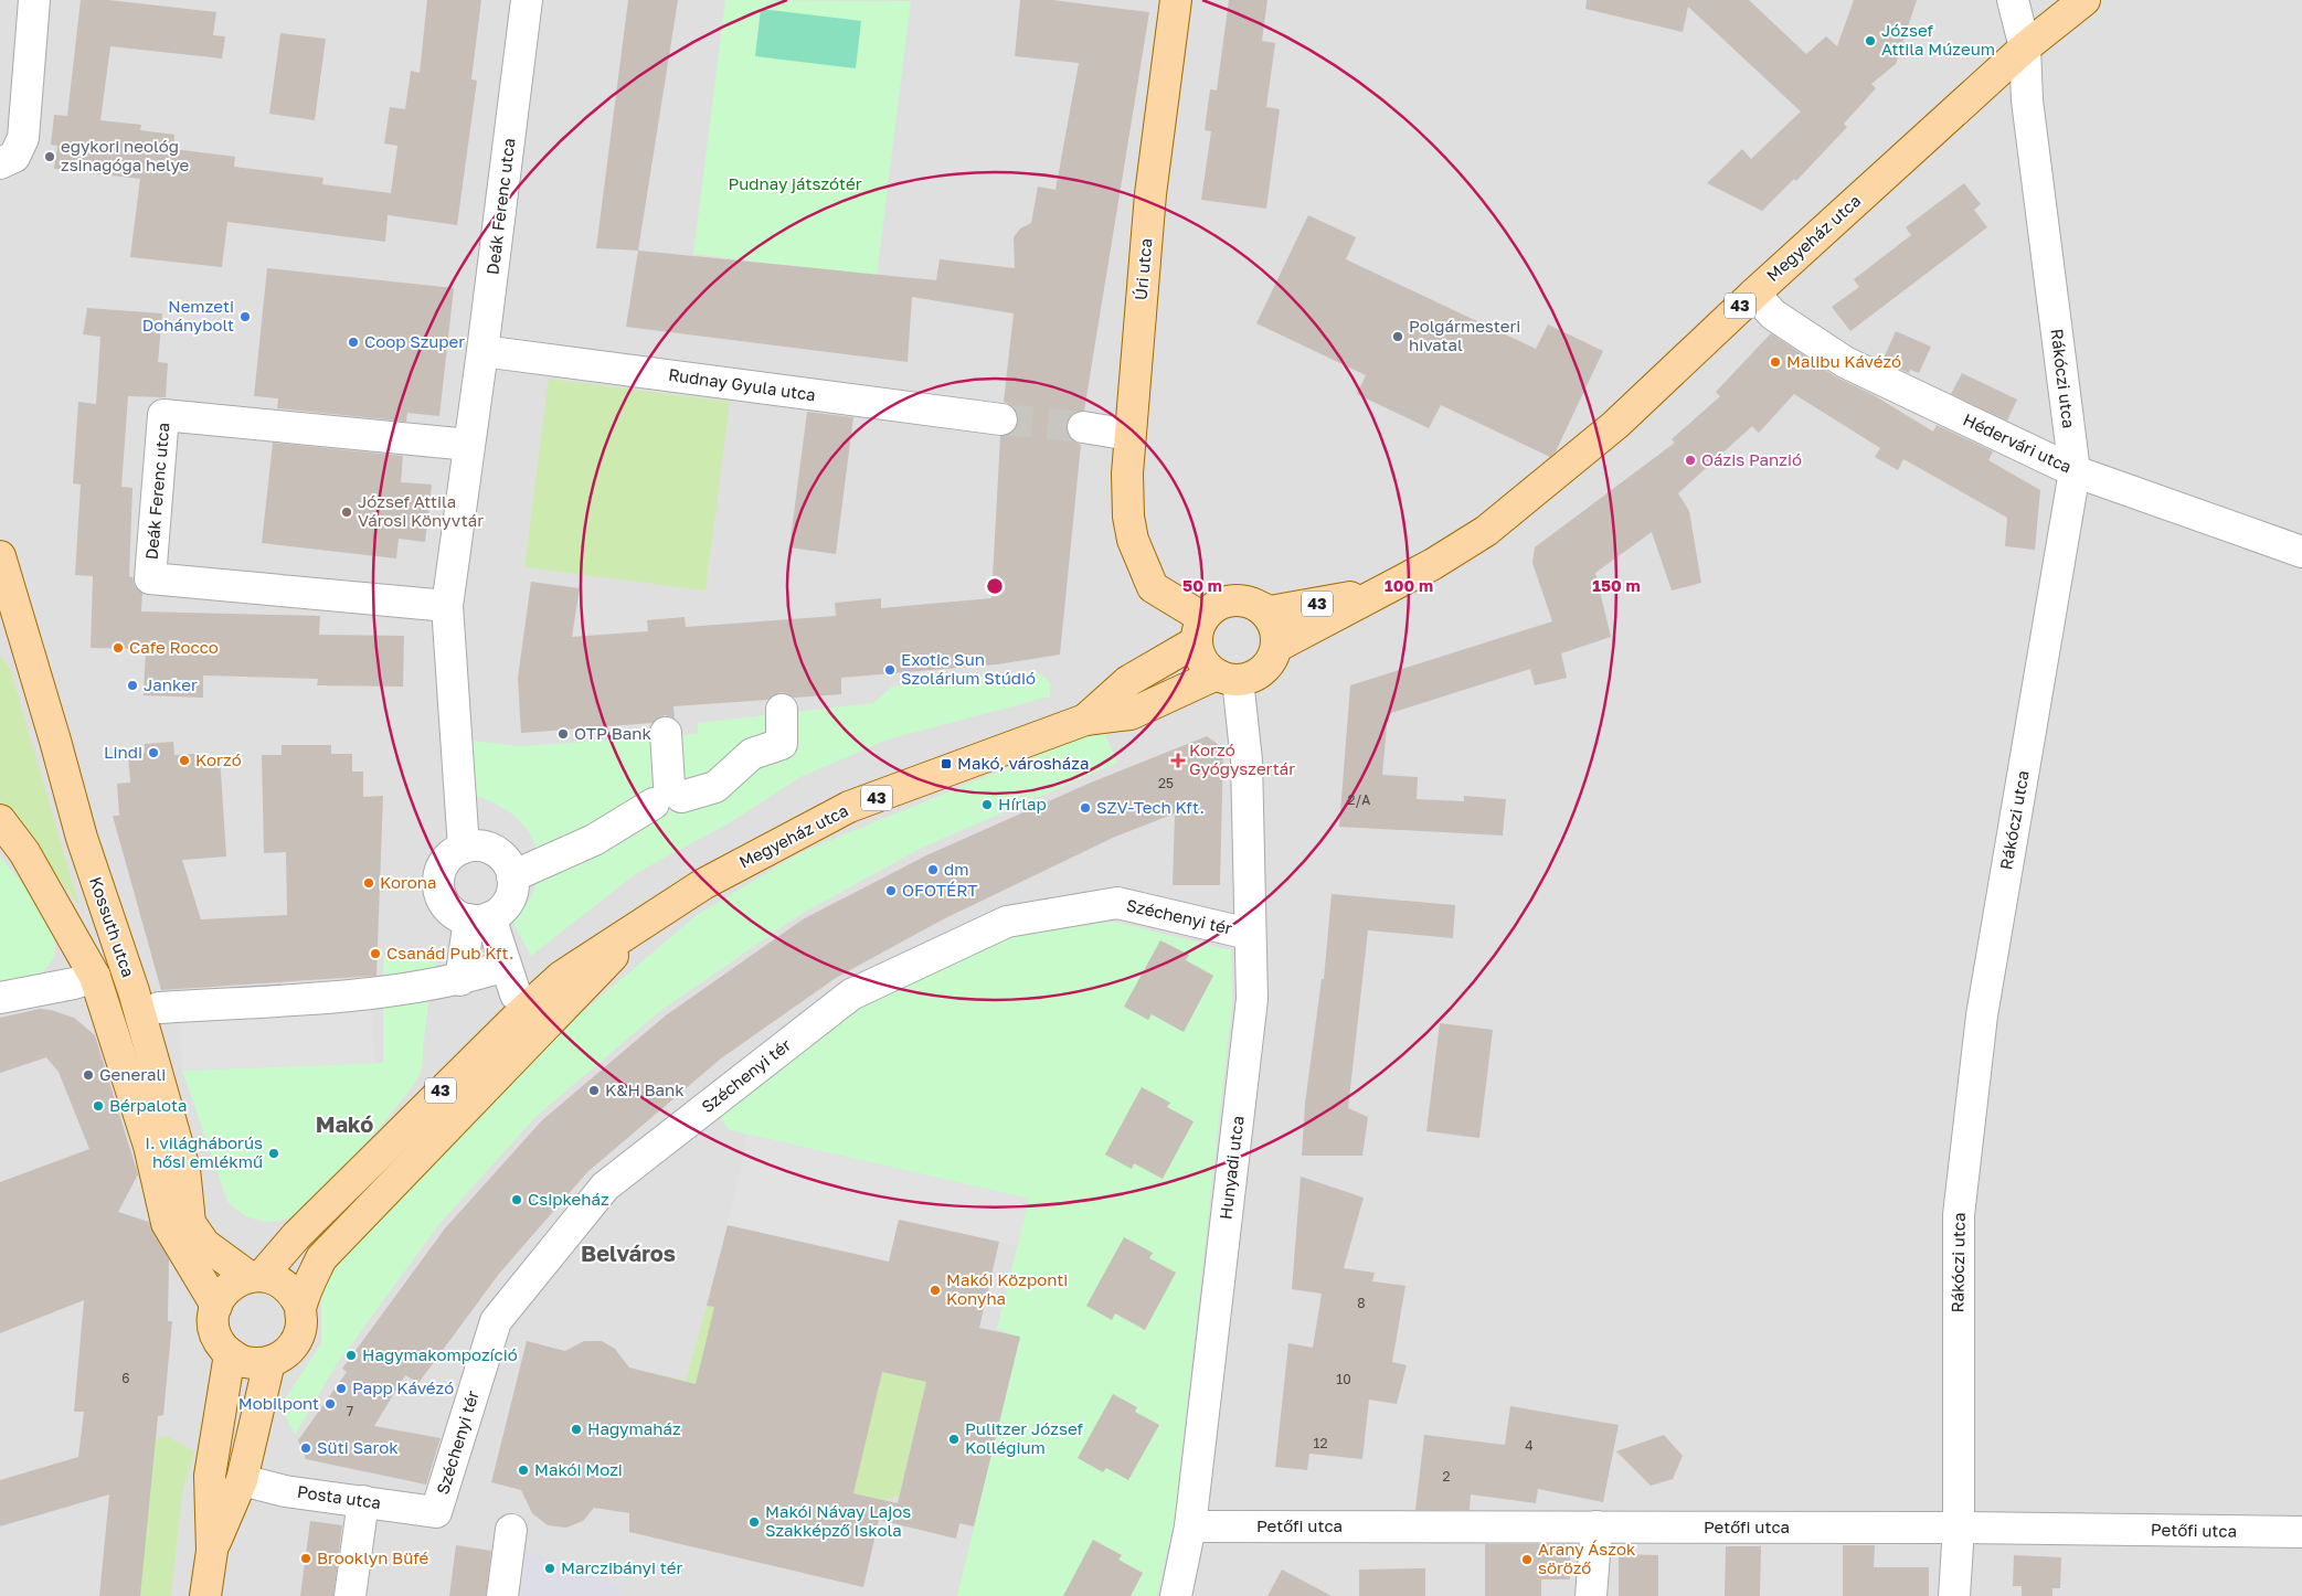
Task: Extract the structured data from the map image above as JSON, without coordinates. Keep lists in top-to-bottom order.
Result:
{
  "streets": {
    "main road": [
      "Megyeház utca",
      "Úri utca",
      "43",
      "Kossuth utca"
    ],
    "street": [
      "Deák Ferenc utca",
      "Rákóczi utca",
      "Rudnay Gyula utca",
      "Hédervári utca",
      "Széchenyi tér",
      "Hunyadi utca",
      "Posta utca",
      "Petőfi utca"
    ]
  },
  "crossings": [
    ["Deák Ferenc utca", "Rudnay Gyula utca"],
    ["Megyeház utca", "43"],
    ["Megyeház utca", "Rákóczi utca"],
    ["Megyeház utca", "Hédervári utca"],
    ["Úri utca", "43"],
    ["Úri utca", "Hunyadi utca"],
    ["43", "Kossuth utca"],
    ["43", "Hunyadi utca"],
    ["Rákóczi utca", "Hédervári utca"],
    ["Rákóczi utca", "Petőfi utca"],
    ["Széchenyi tér", "Hunyadi utca"],
    ["Széchenyi tér", "Posta utca"],
    ["Hunyadi utca", "Petőfi utca"]
  ],
  "districts": ["Makó", "Belváros"],
  "parks": ["Pudnay játszótér"],
  "places": {
    "other": [
      "József Attila Múzeum",
      "egykori neológ zsinagóga helye",
      "Nemzeti Dohánybolt",
      "Polgármesteri hivatal",
      "Coop Szuper",
      "Malibu Kávézó",
      "Oázis Panzió",
      "József Attila Városi Könyvtár",
      "Cafe Rocco",
      "Exotic Sun Szolárium Stúdió",
      "Janker",
      "OTP Bank",
      "Lindi",
      "Korzó",
      "Hírlap",
      "SZV-Tech Kft.",
      "dm",
      "Korona",
      "OFOTÉRT",
      "Csanád Pub Kft.",
      "Generali",
      "K&H Bank",
      "Bérpalota",
      "I. világháborús hősi emlékmű",
      "Csipkeház",
      "Makói Központi Konyha",
      "Hagymakompozíció",
      "Papp Kávézó",
      "Mobilpont",
      "Hagymaház",
      "Pulitzer József Kollégium",
      "Süti Sarok",
      "Makói Mozi",
      "Makói Návay Lajos Szakképző Iskola",
      "Brooklyn Büfé",
      "Arany Ászok söröző",
      "Marczibányi tér"
    ],
    "health": ["Korzó Gyógyszertár"],
    "transit": ["Makó, városháza"]
  },
  "house_numbers": [
    "25",
    "2/A",
    "8",
    "6",
    "10",
    "7",
    "12",
    "4",
    "2"
  ],
  "rings": ["50 m", "100 m", "150 m"]
}
